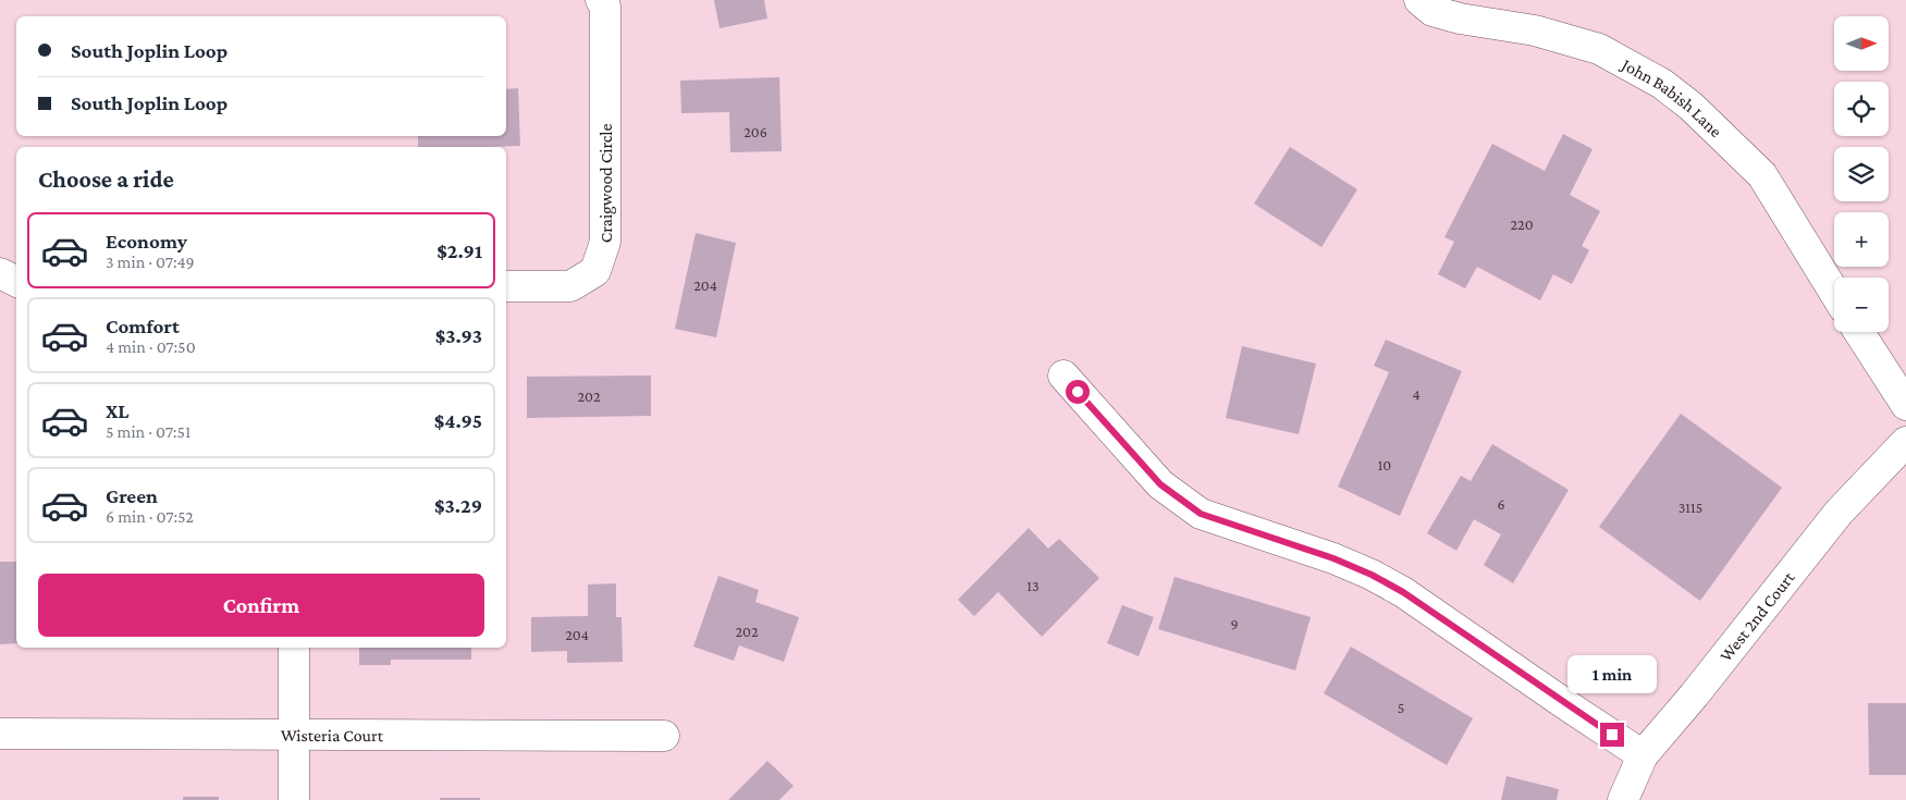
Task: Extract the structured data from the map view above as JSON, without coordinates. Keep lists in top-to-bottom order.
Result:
{
  "streets": {
    "street": [
      "John Babish Lane",
      "Craigwood Circle",
      "West 2nd Court",
      "Wisteria Court"
    ]
  },
  "house_numbers": [
    "206",
    "220",
    "204",
    "4",
    "202",
    "10",
    "6",
    "3115",
    "13",
    "9",
    "202",
    "204",
    "5"
  ],
  "north": "right",
  "page": {
    "map_buttons": ["+", "−"],
    "banner": ["South Joplin Loop", "South Joplin Loop"],
    "heading": "Choose a ride",
    "list": [
      {
        "name": "Economy",
        "note": "3 min · 07:49",
        "value": "$2.91"
      },
      {
        "name": "Comfort",
        "note": "4 min · 07:50",
        "value": "$3.93"
      },
      {
        "name": "XL",
        "note": "5 min · 07:51",
        "value": "$4.95"
      },
      {
        "name": "Green",
        "note": "6 min · 07:52",
        "value": "$3.29"
      }
    ],
    "buttons": "Confirm",
    "bubble": "1 min"
  }
}
